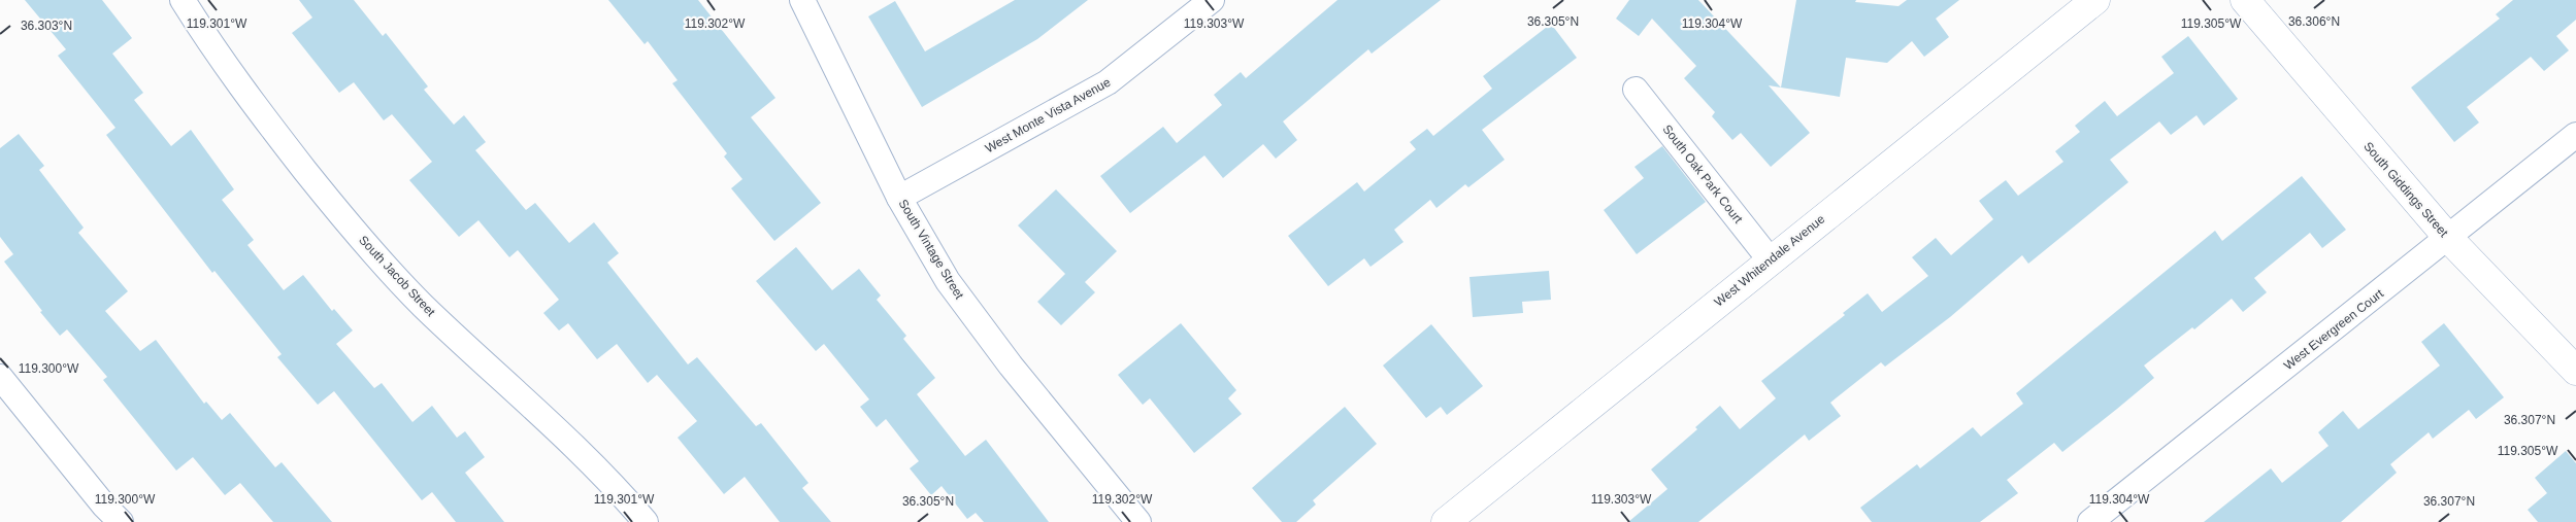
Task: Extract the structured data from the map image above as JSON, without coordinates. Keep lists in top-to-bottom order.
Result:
{
  "streets": {
    "street": [
      "West Monte Vista Avenue",
      "South Oak Park Court",
      "South Giddings Street",
      "South Vintage Street",
      "West Whitendale Avenue",
      "South Jacob Street",
      "West Evergreen Court"
    ]
  },
  "crossings": [
    ["West Monte Vista Avenue", "South Vintage Street"],
    ["South Oak Park Court", "West Whitendale Avenue"],
    ["South Giddings Street", "West Evergreen Court"]
  ],
  "coordinates": [
    "36.305°N",
    "36.306°N",
    "119.301°W",
    "119.302°W",
    "119.303°W",
    "119.304°W",
    "119.305°W",
    "36.303°N",
    "119.300°W",
    "36.307°N"
  ]
}
